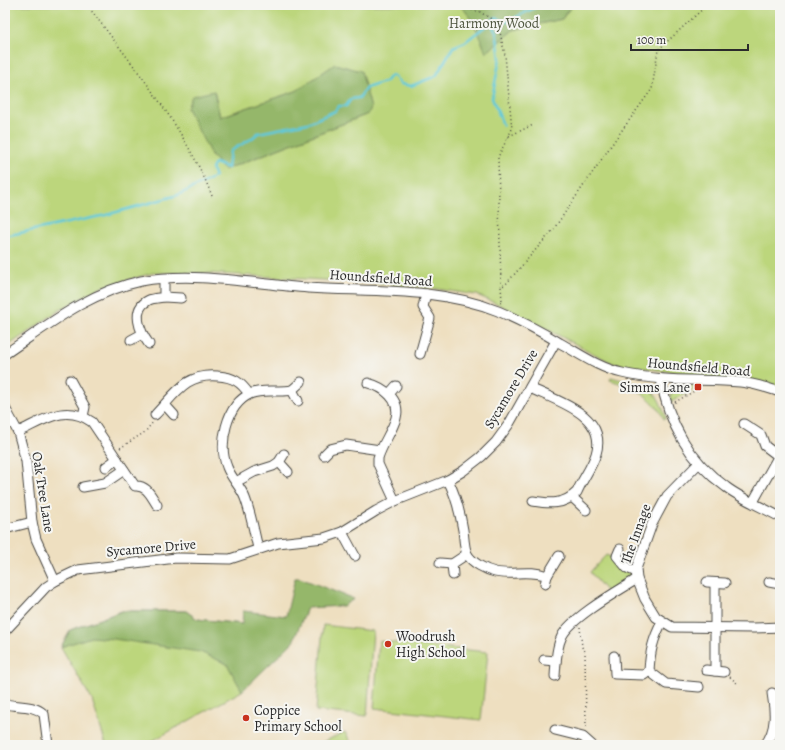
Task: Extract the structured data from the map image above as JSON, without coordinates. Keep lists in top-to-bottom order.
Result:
{
  "streets": {
    "street": [
      "Houndsfield Road",
      "Sycamore Drive",
      "Oak Tree Lane",
      "The Innage"
    ]
  },
  "crossings": [
    ["Houndsfield Road", "Sycamore Drive"],
    ["Sycamore Drive", "Oak Tree Lane"]
  ],
  "parks": ["Harmony Wood"],
  "places": {
    "transit": ["Simms Lane"],
    "other": ["Woodrush High School", "Coppice Primary School"]
  },
  "scale_bar": "100 m"
}
